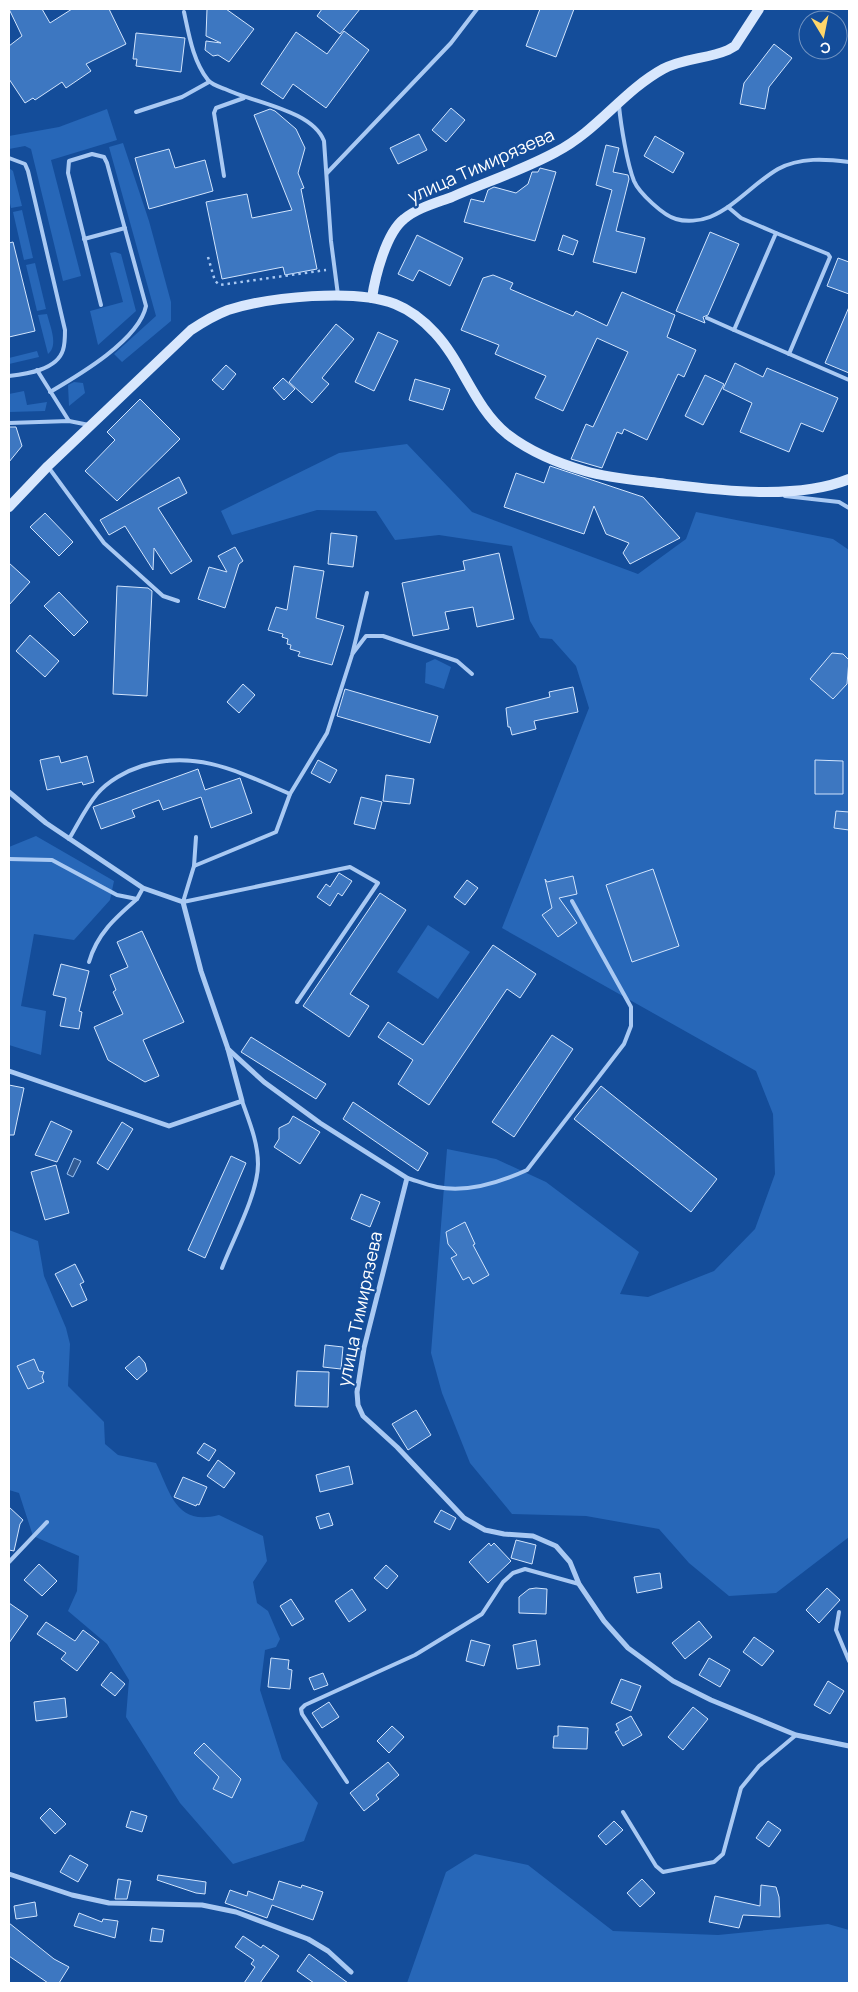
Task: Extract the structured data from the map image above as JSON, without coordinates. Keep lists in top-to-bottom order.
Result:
{
  "streets": {
    "street": ["улица Тимирязева"]
  },
  "north": "bottom"
}
